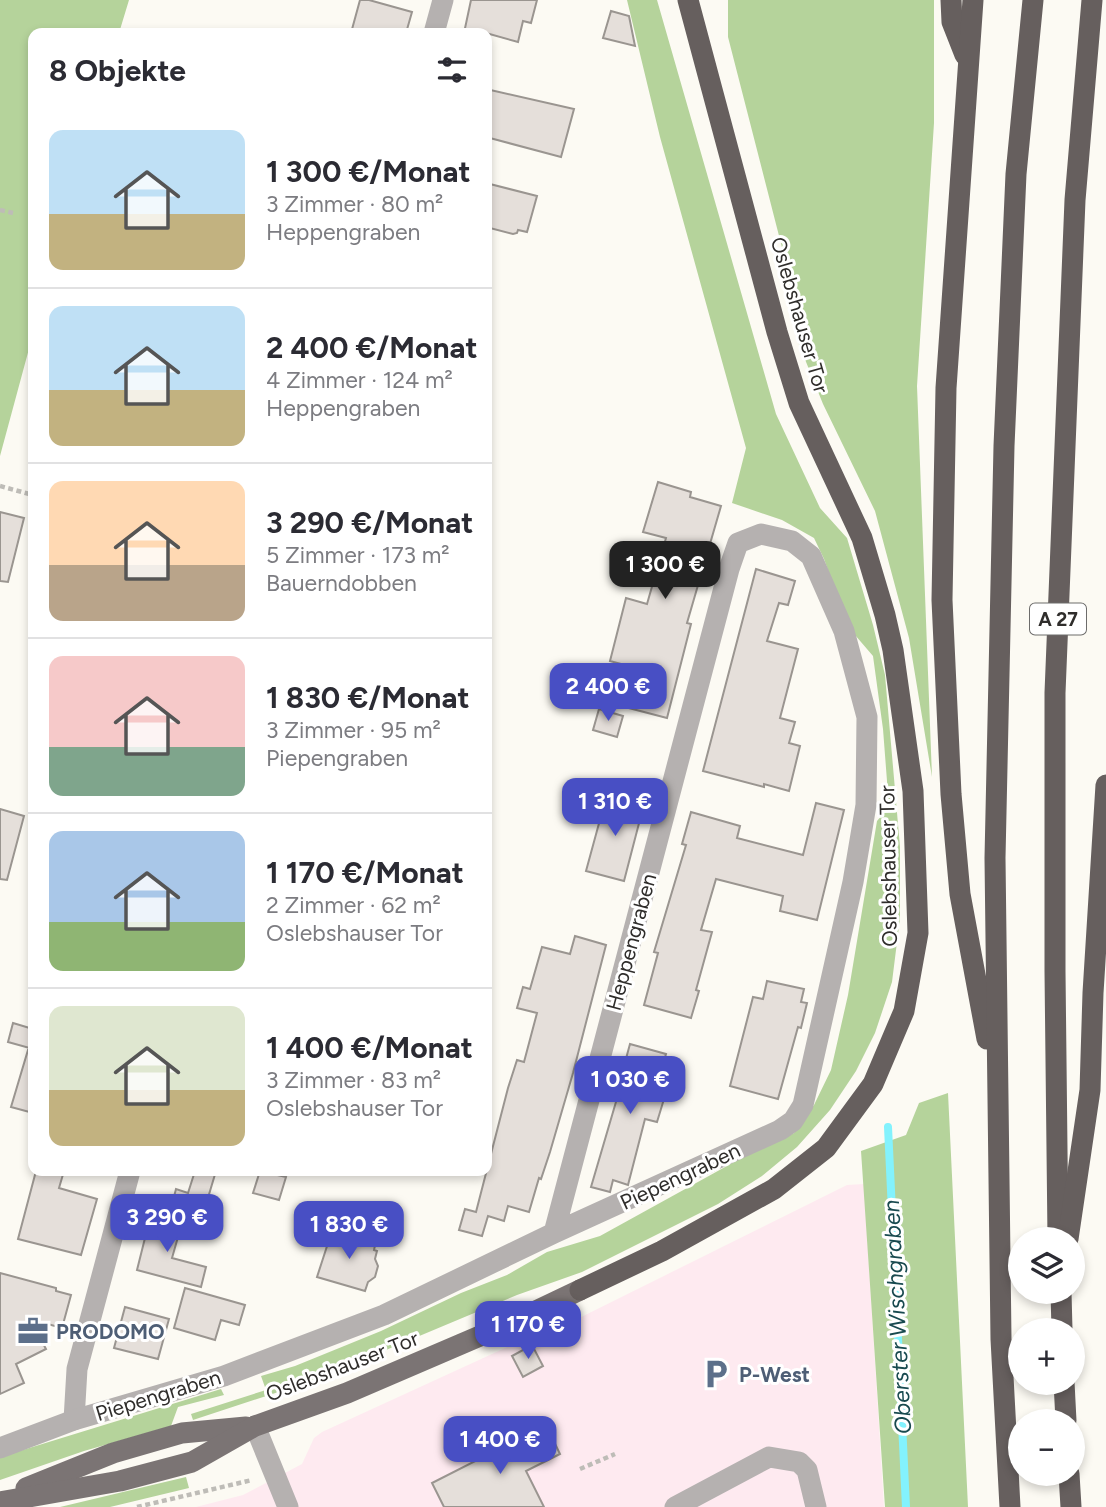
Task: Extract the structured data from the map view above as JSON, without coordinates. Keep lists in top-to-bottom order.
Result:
{
  "streets": {
    "highway": ["Oslebshauser Tor", "A 27"],
    "street": ["Heppengraben", "Piepengraben"]
  },
  "crossings": [
    ["Heppengraben", "Piepengraben"]
  ],
  "water": ["Oberster Wischgraben"],
  "places": {
    "office": ["PRODOMO"],
    "parking": ["P-West"]
  },
  "page": {
    "heading": "8 Objekte",
    "list": [
      {
        "name": "1 300 €/Monat",
        "note": "3 Zimmer · 80 m² · Heppengraben"
      },
      {
        "name": "2 400 €/Monat",
        "note": "4 Zimmer · 124 m² · Heppengraben"
      },
      {
        "name": "3 290 €/Monat",
        "note": "5 Zimmer · 173 m² · Bauerndobben"
      },
      {
        "name": "1 830 €/Monat",
        "note": "3 Zimmer · 95 m² · Piepengraben"
      },
      {
        "name": "1 170 €/Monat",
        "note": "2 Zimmer · 62 m² · Oslebshauser Tor"
      },
      {
        "name": "1 400 €/Monat",
        "note": "3 Zimmer · 83 m² · Oslebshauser Tor"
      }
    ],
    "price": [
      "1 300 €",
      "2 400 €",
      "1 310 €",
      "1 030 €",
      "3 290 €",
      "1 830 €",
      "1 170 €",
      "1 400 €"
    ],
    "map_buttons": ["+", "−"]
  }
}
